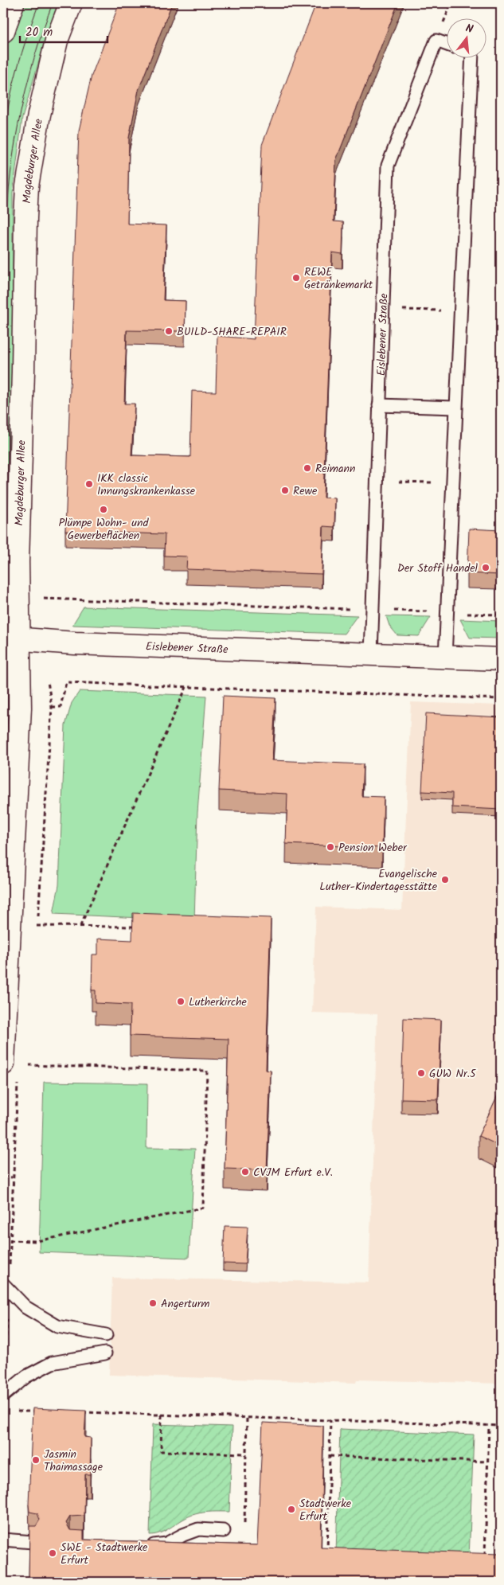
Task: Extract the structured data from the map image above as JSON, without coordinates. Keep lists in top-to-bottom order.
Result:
{
  "streets": {
    "main road": ["Magdeburger Allee", "Eislebener Straße"]
  },
  "crossings": [
    ["Magdeburger Allee", "Eislebener Straße"]
  ],
  "places": [
    "REWE Getränkemarkt",
    "BUILD-SHARE-REPAIR",
    "Reimann",
    "IKK classic Innungskrankenkasse",
    "Rewe",
    "Plümpe Wohn- und Gewerbeflächen",
    "Der Stoff Handel",
    "Pension Weber",
    "Evangelische Luther-Kindertagesstätte",
    "Lutherkirche",
    "GUW Nr.5",
    "CVJM Erfurt e.V.",
    "Angerturm",
    "Jasmin Thaimassage",
    "Stadtwerke Erfurt",
    "SWE - Stadtwerke Erfurt"
  ],
  "scale_bar": "20 m",
  "north": "top"
}
